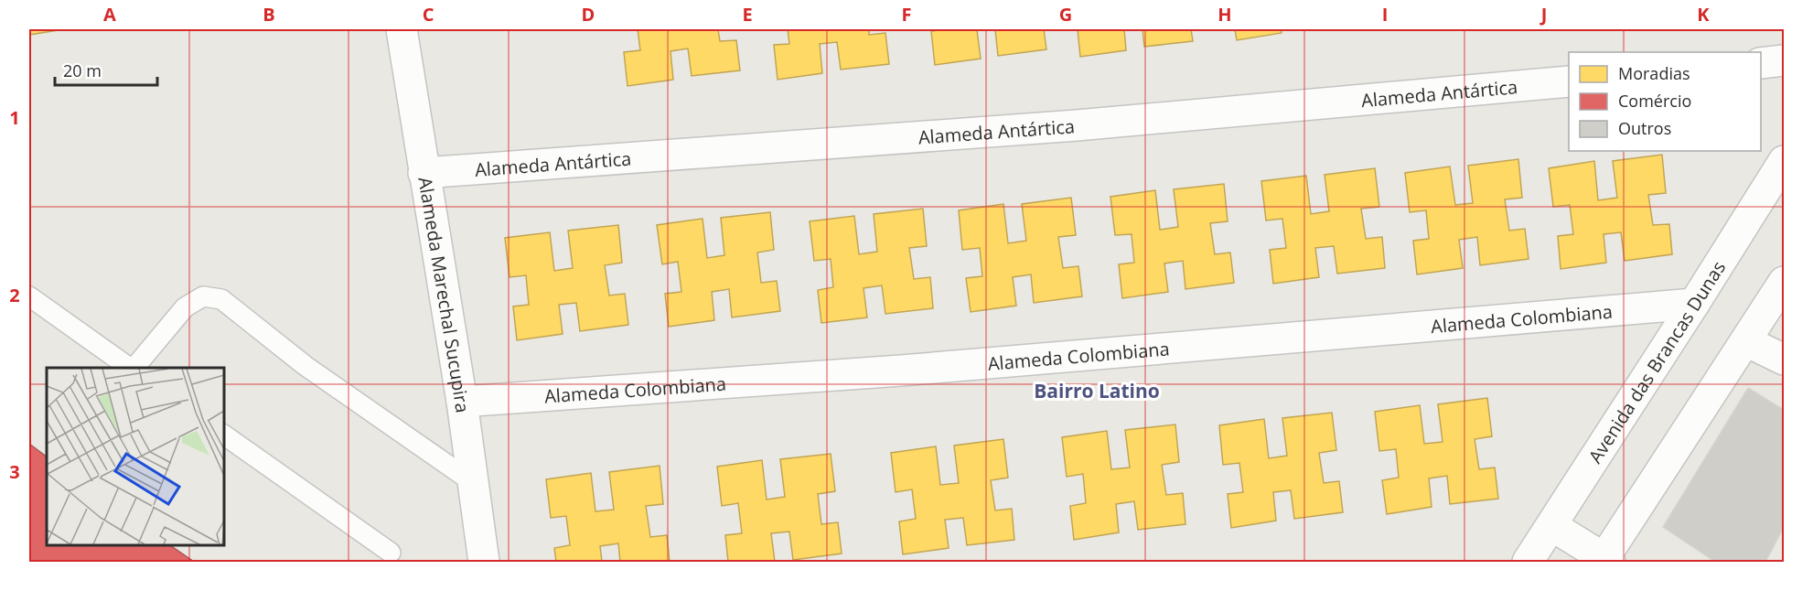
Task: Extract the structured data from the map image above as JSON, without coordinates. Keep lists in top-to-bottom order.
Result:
{
  "streets": {
    "street": [
      "Alameda Antártica",
      "Alameda Marechal Sucupira",
      "Alameda Colombiana",
      "Avenida das Brancas Dunas"
    ]
  },
  "crossings": [
    ["Alameda Antártica", "Alameda Marechal Sucupira"],
    ["Alameda Marechal Sucupira", "Alameda Colombiana"],
    ["Alameda Colombiana", "Avenida das Brancas Dunas"]
  ],
  "districts": ["Bairro Latino"],
  "legend": ["Moradias", "Comércio", "Outros"],
  "scale_bar": "20 m",
  "grid": {
    "columns": [
      "A",
      "B",
      "C",
      "D",
      "E",
      "F",
      "G",
      "H",
      "I",
      "J",
      "K"
    ],
    "rows": ["1", "2", "3"]
  }
}
